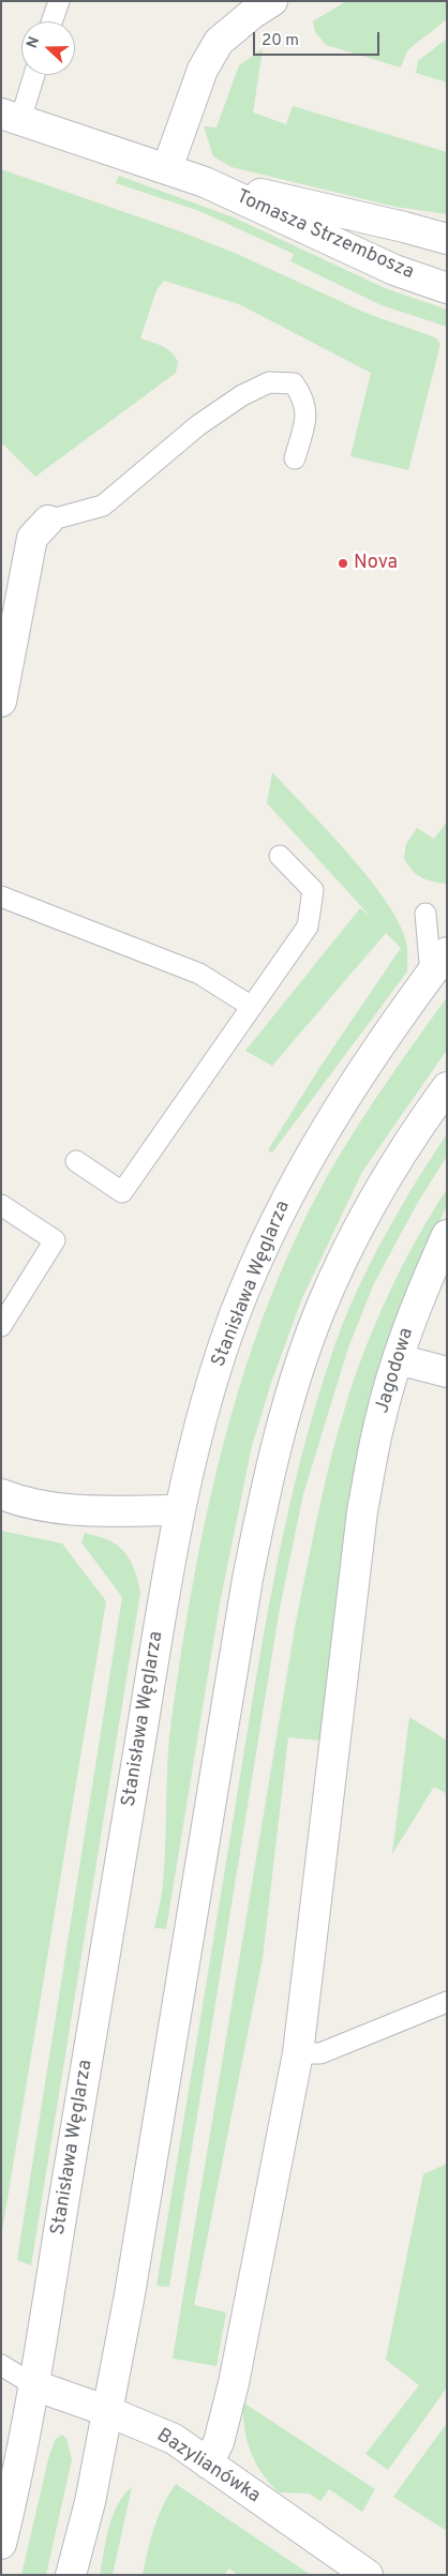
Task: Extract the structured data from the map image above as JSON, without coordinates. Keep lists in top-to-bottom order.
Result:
{
  "streets": {
    "street": [
      "Tomasza Strzembosza",
      "Stanisława Węglarza",
      "Jagodowa",
      "Bazylianówka"
    ]
  },
  "crossings": [
    ["Stanisława Węglarza", "Bazylianówka"],
    ["Jagodowa", "Bazylianówka"]
  ],
  "places": ["Nova"],
  "scale_bar": "20 m",
  "north": "left"
}
